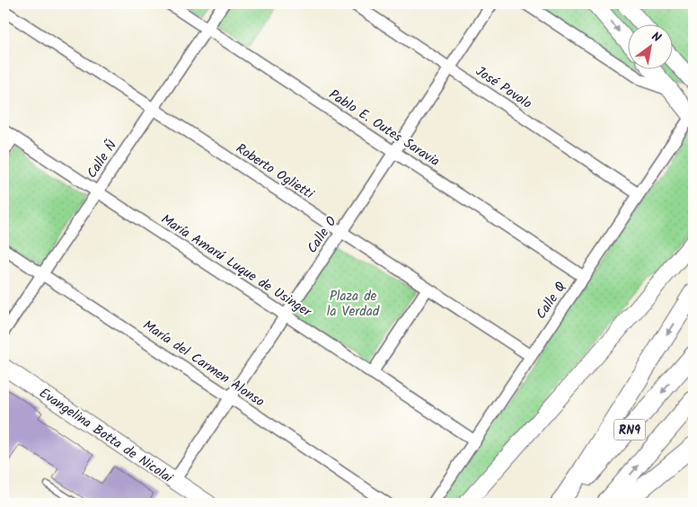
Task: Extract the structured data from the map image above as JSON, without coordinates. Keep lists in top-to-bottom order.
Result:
{
  "streets": {
    "main road": ["RN9"],
    "street": [
      "José Povolo",
      "Pablo E. Outes Saravia",
      "Calle Ñ",
      "Roberto Oglietti",
      "Calle O",
      "María Amarú Luque de Usinger",
      "Calle Q",
      "María del Carmen Alonso",
      "Evangelina Botta de Nicolai"
    ]
  },
  "crossings": [
    ["José Povolo", "Calle O"],
    ["José Povolo", "Calle Q"],
    ["Pablo E. Outes Saravia", "Calle Ñ"],
    ["Pablo E. Outes Saravia", "Calle O"],
    ["Pablo E. Outes Saravia", "Calle Q"],
    ["Calle Ñ", "Roberto Oglietti"],
    ["Calle Ñ", "María Amarú Luque de Usinger"],
    ["Calle Ñ", "María del Carmen Alonso"],
    ["Roberto Oglietti", "Calle O"],
    ["Roberto Oglietti", "Calle Q"],
    ["Calle O", "María Amarú Luque de Usinger"],
    ["Calle O", "María del Carmen Alonso"],
    ["Calle O", "Evangelina Botta de Nicolai"],
    ["María Amarú Luque de Usinger", "Calle Q"]
  ],
  "parks": ["Plaza de la Verdad"],
  "north": "top right"
}
